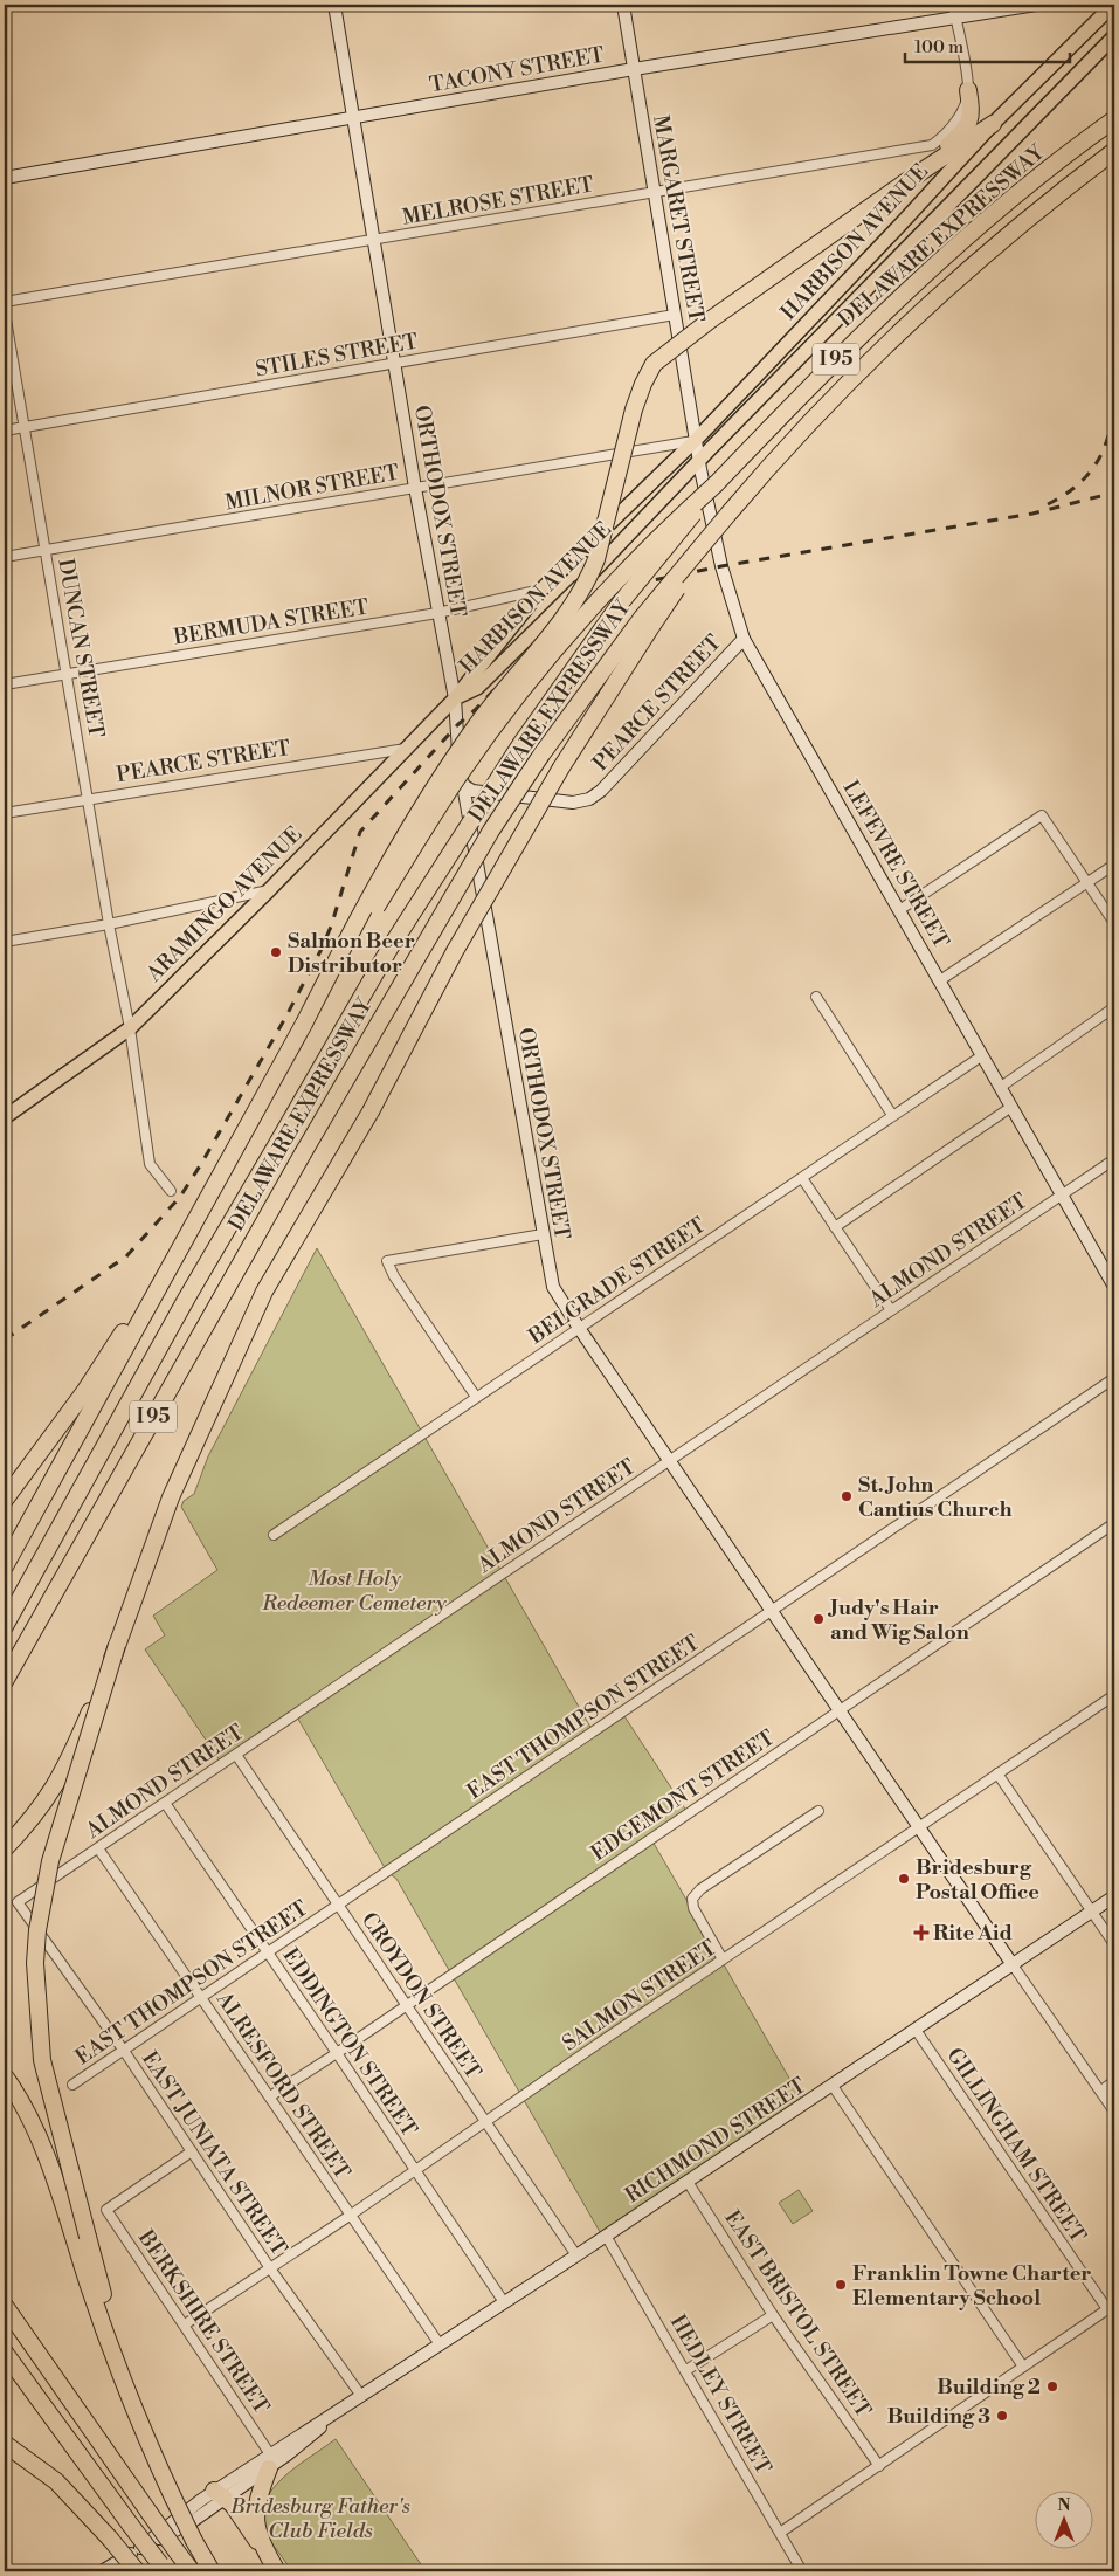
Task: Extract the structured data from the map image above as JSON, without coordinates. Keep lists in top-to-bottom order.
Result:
{
  "streets": {
    "highway": ["DELAWARE EXPRESSWAY", "I 95"],
    "main road": ["HARBISON AVENUE", "ARAMINGO AVENUE"],
    "street": [
      "TACONY STREET",
      "MELROSE STREET",
      "MARGARET STREET",
      "STILES STREET",
      "MILNOR STREET",
      "ORTHODOX STREET",
      "BERMUDA STREET",
      "DUNCAN STREET",
      "PEARCE STREET",
      "LEFEVRE STREET",
      "ALMOND STREET",
      "BELGRADE STREET",
      "EAST THOMPSON STREET",
      "EDGEMONT STREET",
      "CROYDON STREET",
      "SALMON STREET",
      "EDDINGTON STREET",
      "ALRESFORD STREET",
      "RICHMOND STREET",
      "GILLINGHAM STREET",
      "EAST JUNIATA STREET",
      "EAST BRISTOL STREET",
      "BERKSHIRE STREET",
      "HEDLEY STREET"
    ]
  },
  "crossings": [
    ["TACONY STREET", "MARGARET STREET"],
    ["TACONY STREET", "ORTHODOX STREET"],
    ["MELROSE STREET", "MARGARET STREET"],
    ["MELROSE STREET", "ORTHODOX STREET"],
    ["MARGARET STREET", "HARBISON AVENUE"],
    ["MARGARET STREET", "STILES STREET"],
    ["MARGARET STREET", "MILNOR STREET"],
    ["MARGARET STREET", "LEFEVRE STREET"],
    ["HARBISON AVENUE", "MILNOR STREET"],
    ["HARBISON AVENUE", "ORTHODOX STREET"],
    ["HARBISON AVENUE", "BERMUDA STREET"],
    ["HARBISON AVENUE", "LEFEVRE STREET"],
    ["HARBISON AVENUE", "ARAMINGO AVENUE"],
    ["STILES STREET", "ORTHODOX STREET"],
    ["STILES STREET", "DUNCAN STREET"],
    ["MILNOR STREET", "ORTHODOX STREET"],
    ["MILNOR STREET", "DUNCAN STREET"],
    ["MILNOR STREET", "LEFEVRE STREET"],
    ["ORTHODOX STREET", "BERMUDA STREET"],
    ["ORTHODOX STREET", "PEARCE STREET"],
    ["ORTHODOX STREET", "ARAMINGO AVENUE"],
    ["ORTHODOX STREET", "ALMOND STREET"],
    ["ORTHODOX STREET", "BELGRADE STREET"],
    ["ORTHODOX STREET", "EAST THOMPSON STREET"],
    ["ORTHODOX STREET", "EDGEMONT STREET"],
    ["ORTHODOX STREET", "SALMON STREET"],
    ["ORTHODOX STREET", "RICHMOND STREET"],
    ["BERMUDA STREET", "DUNCAN STREET"],
    ["DUNCAN STREET", "PEARCE STREET"],
    ["DUNCAN STREET", "ARAMINGO AVENUE"],
    ["PEARCE STREET", "LEFEVRE STREET"],
    ["PEARCE STREET", "ARAMINGO AVENUE"],
    ["LEFEVRE STREET", "ALMOND STREET"],
    ["LEFEVRE STREET", "BELGRADE STREET"],
    ["ALMOND STREET", "CROYDON STREET"],
    ["ALMOND STREET", "EDDINGTON STREET"],
    ["ALMOND STREET", "ALRESFORD STREET"],
    ["ALMOND STREET", "EAST JUNIATA STREET"],
    ["EAST THOMPSON STREET", "CROYDON STREET"],
    ["EAST THOMPSON STREET", "EDDINGTON STREET"],
    ["EAST THOMPSON STREET", "ALRESFORD STREET"],
    ["EAST THOMPSON STREET", "EAST JUNIATA STREET"],
    ["EDGEMONT STREET", "CROYDON STREET"],
    ["EDGEMONT STREET", "EDDINGTON STREET"],
    ["EDGEMONT STREET", "ALRESFORD STREET"],
    ["CROYDON STREET", "SALMON STREET"],
    ["CROYDON STREET", "RICHMOND STREET"],
    ["SALMON STREET", "EDDINGTON STREET"],
    ["SALMON STREET", "ALRESFORD STREET"],
    ["SALMON STREET", "EAST JUNIATA STREET"],
    ["SALMON STREET", "BERKSHIRE STREET"],
    ["EDDINGTON STREET", "RICHMOND STREET"],
    ["ALRESFORD STREET", "RICHMOND STREET"],
    ["RICHMOND STREET", "GILLINGHAM STREET"],
    ["RICHMOND STREET", "EAST JUNIATA STREET"],
    ["RICHMOND STREET", "EAST BRISTOL STREET"],
    ["RICHMOND STREET", "BERKSHIRE STREET"],
    ["RICHMOND STREET", "HEDLEY STREET"],
    ["EAST JUNIATA STREET", "BERKSHIRE STREET"]
  ],
  "parks": ["Most Holy Redeemer Cemetery", "Bridesburg Father's Club Fields"],
  "places": {
    "other": [
      "Salmon Beer Distributor",
      "St. John Cantius Church",
      "Judy's Hair and Wig Salon",
      "Bridesburg Postal Office",
      "Franklin Towne Charter Elementary School",
      "Building 2",
      "Building 3"
    ],
    "health": ["Rite Aid"]
  },
  "scale_bar": "100 m",
  "north": "top"
}
